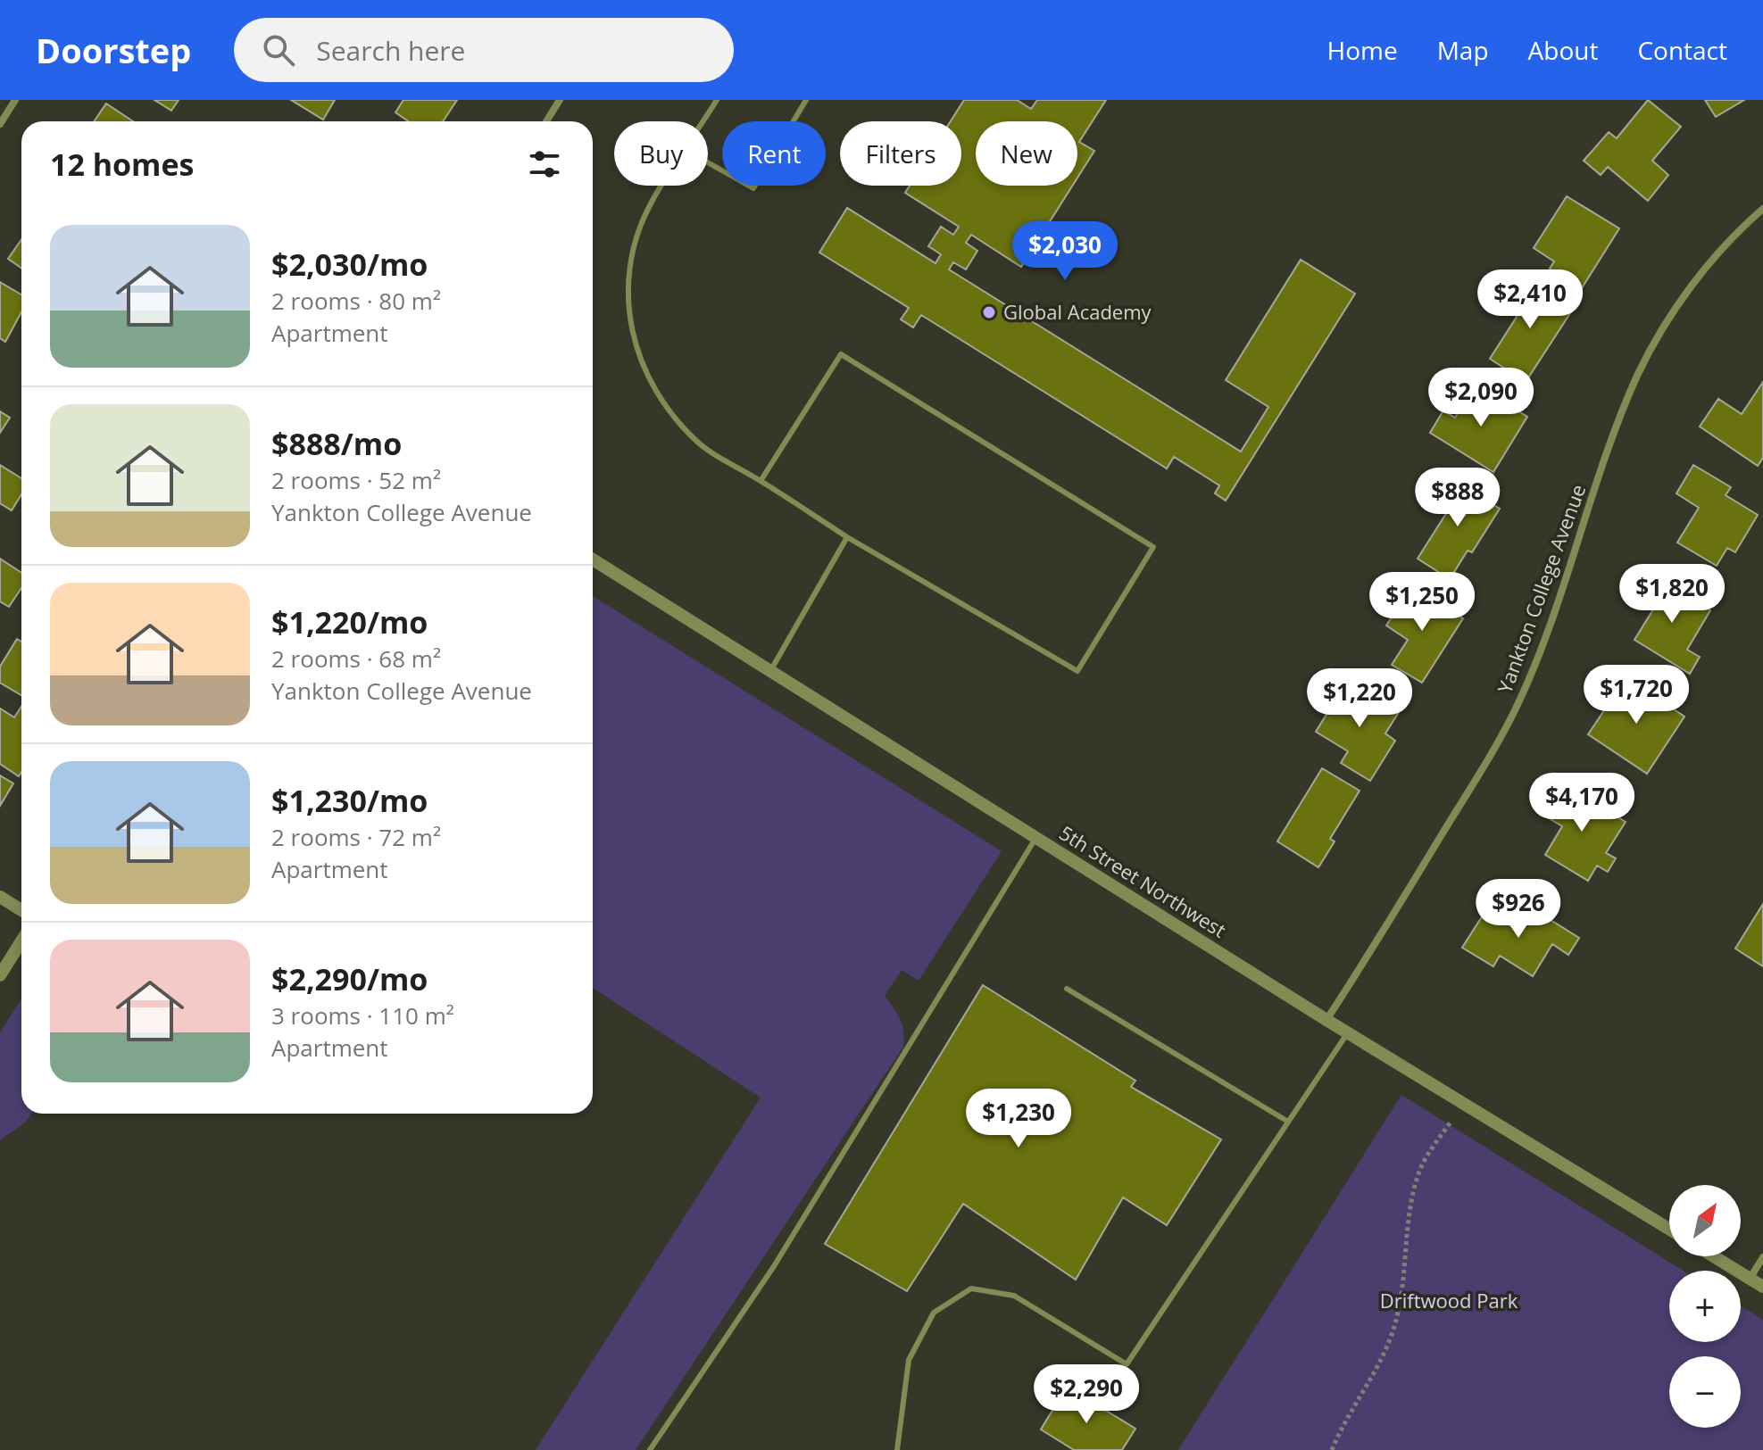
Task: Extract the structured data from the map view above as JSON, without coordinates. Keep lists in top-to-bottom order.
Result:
{
  "streets": {
    "street": ["Yankton College Avenue", "5th Street Northwest"]
  },
  "crossings": [
    ["Yankton College Avenue", "5th Street Northwest"]
  ],
  "parks": ["Driftwood Park"],
  "places": ["Global Academy"],
  "north": "top right",
  "page": {
    "header": "Doorstep",
    "search": "Search here",
    "nav": [
      "Home",
      "Map",
      "About",
      "Contact"
    ],
    "chip": [
      "Buy",
      "Rent",
      "Filters",
      "New"
    ],
    "heading": "12 homes",
    "list": [
      {
        "name": "$2,030/mo",
        "note": "2 rooms · 80 m² · Apartment"
      },
      {
        "name": "$888/mo",
        "note": "2 rooms · 52 m² · Yankton College Avenue"
      },
      {
        "name": "$1,220/mo",
        "note": "2 rooms · 68 m² · Yankton College Avenue"
      },
      {
        "name": "$1,230/mo",
        "note": "2 rooms · 72 m² · Apartment"
      },
      {
        "name": "$2,290/mo",
        "note": "3 rooms · 110 m² · Apartment"
      }
    ],
    "price": [
      "$2,030",
      "$2,410",
      "$2,090",
      "$888",
      "$1,820",
      "$1,250",
      "$1,720",
      "$1,220",
      "$4,170",
      "$926",
      "$1,230",
      "$2,290"
    ],
    "map_buttons": ["+", "−"]
  }
}
